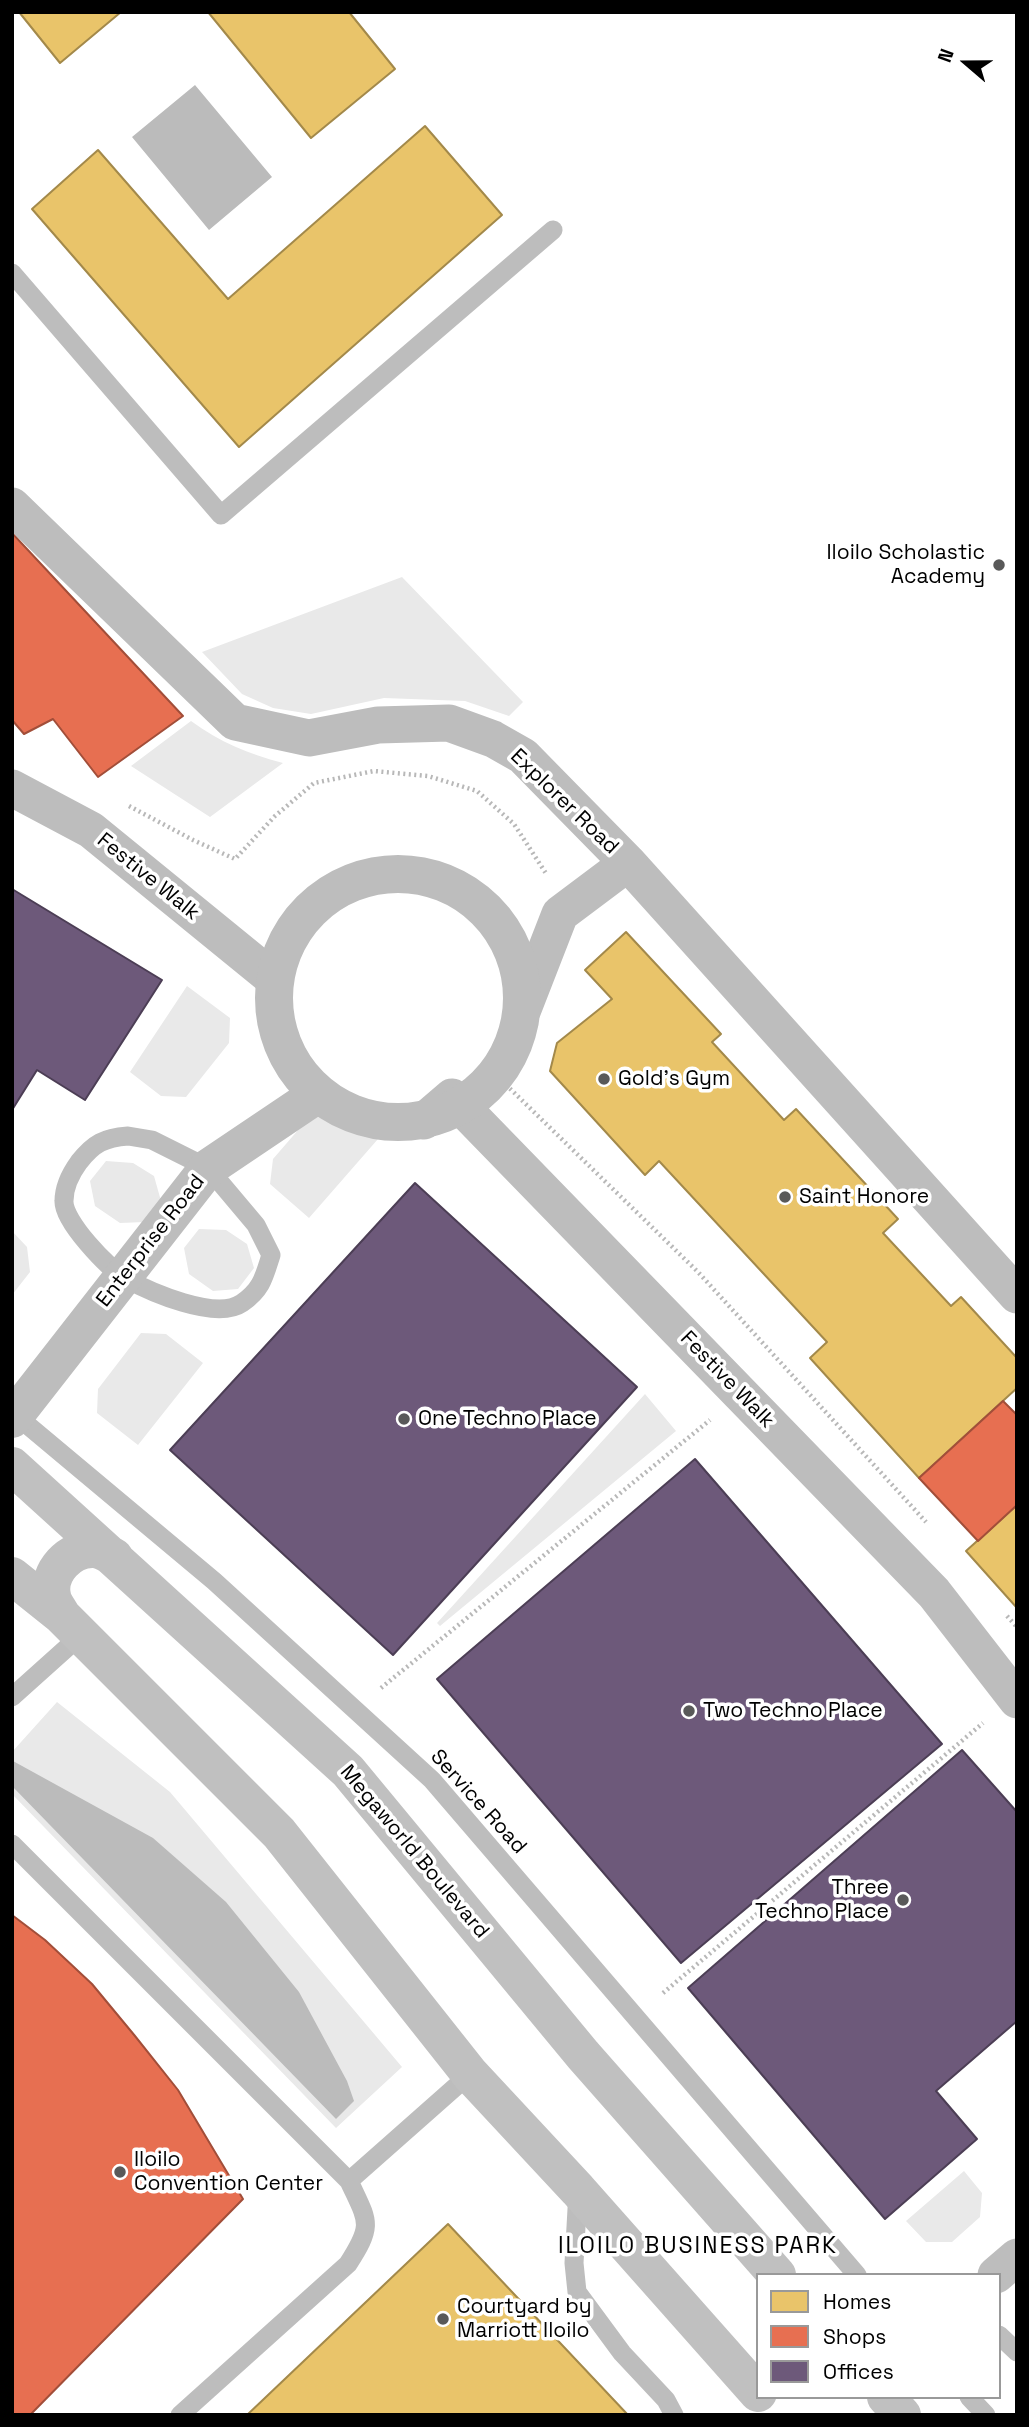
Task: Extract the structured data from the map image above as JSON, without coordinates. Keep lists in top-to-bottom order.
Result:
{
  "streets": {
    "main road": ["Megaworld Boulevard"],
    "street": ["Explorer Road", "Festive Walk", "Enterprise Road"],
    "lane": ["Service Road"]
  },
  "crossings": [
    ["Festive Walk", "Enterprise Road"],
    ["Enterprise Road", "Service Road"]
  ],
  "districts": ["ILOILO BUSINESS PARK"],
  "places": [
    "Iloilo Scholastic Academy",
    "Gold's Gym",
    "Saint Honore",
    "One Techno Place",
    "Two Techno Place",
    "Three Techno Place",
    "Iloilo Convention Center",
    "Courtyard by Marriott Iloilo"
  ],
  "legend": ["Homes", "Shops", "Offices"],
  "north": "left"
}
